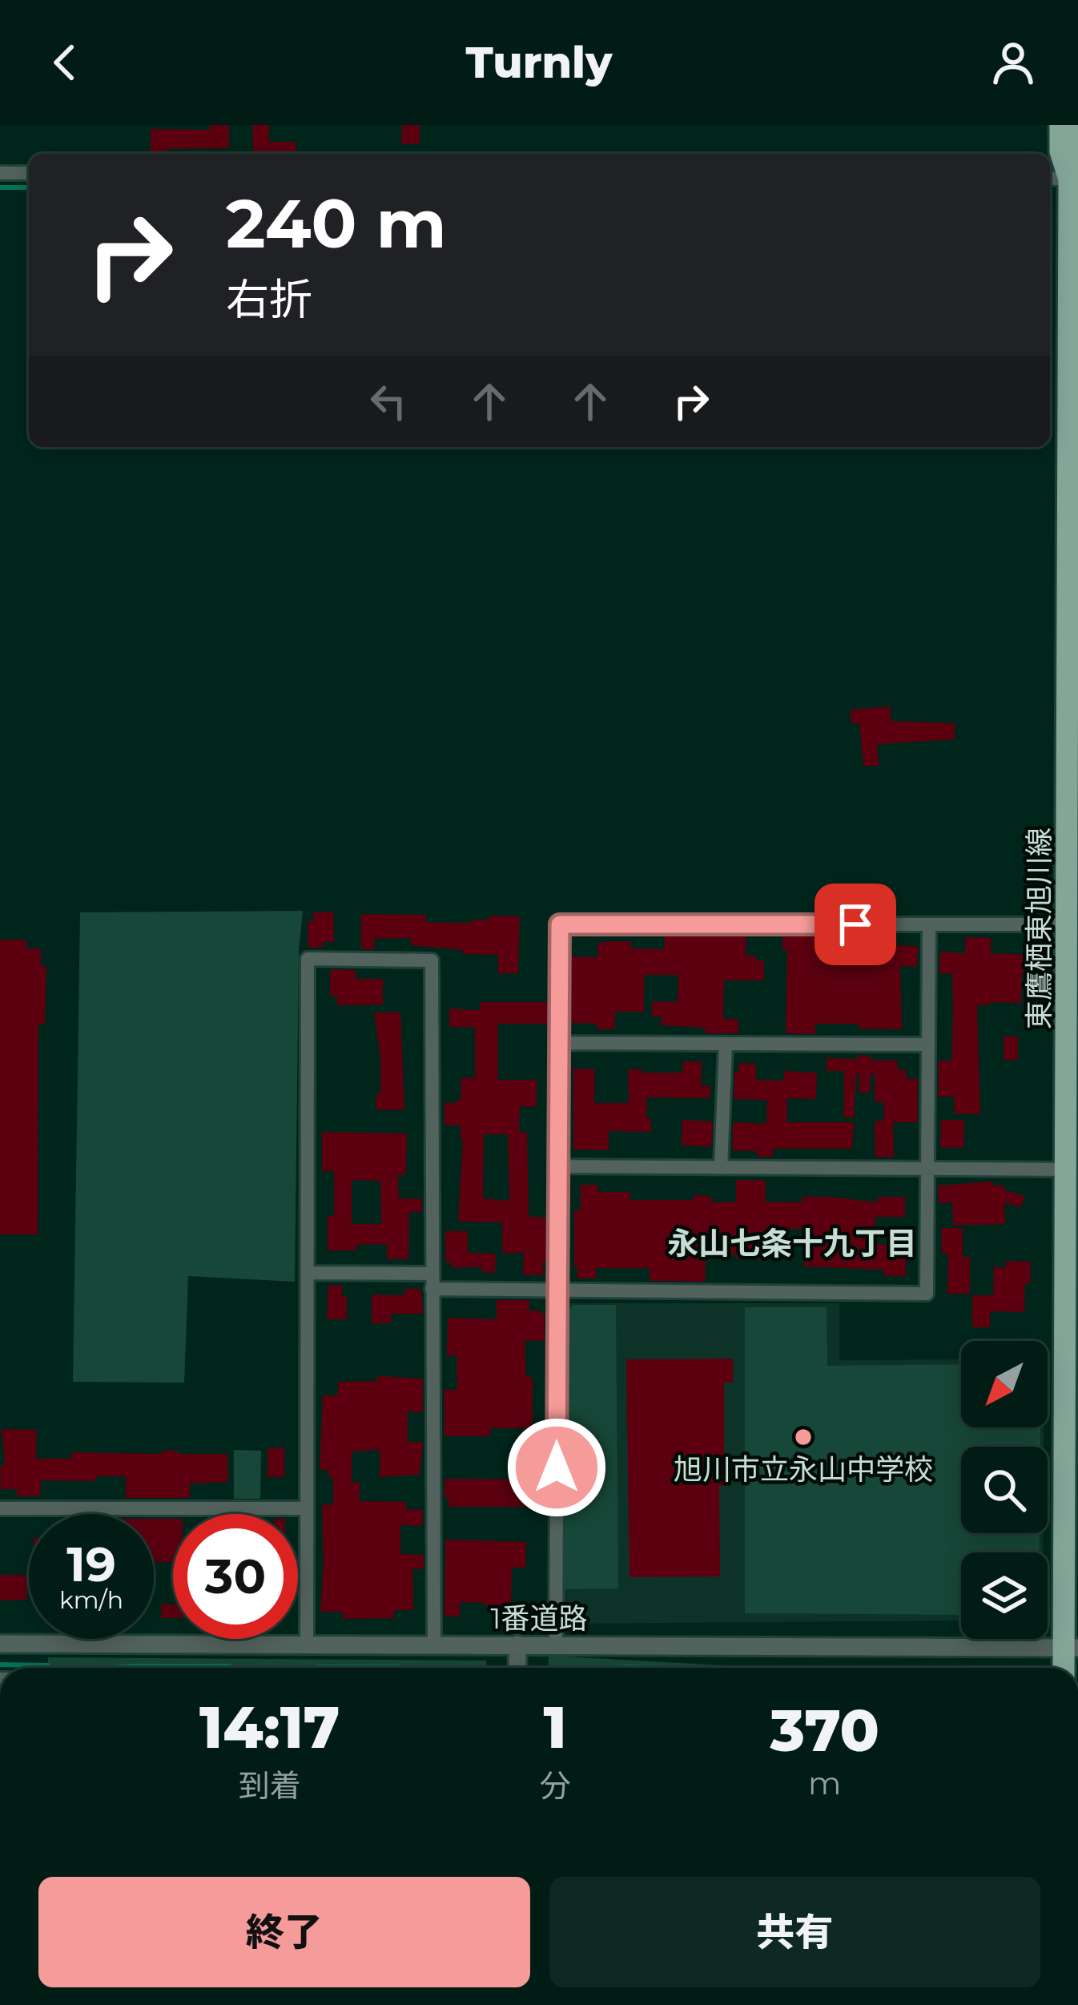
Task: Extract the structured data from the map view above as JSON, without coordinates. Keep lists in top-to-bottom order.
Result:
{
  "streets": {
    "main road": ["東鷹栖東旭川線"],
    "street": ["1番道路"]
  },
  "crossings": [
    ["東鷹栖東旭川線", "1番道路"]
  ],
  "districts": ["永山七条十九丁目"],
  "places": ["旭川市立永山中学校"],
  "north": "bottom left",
  "page": {
    "header": "Turnly",
    "turn": ["240 m", "右折"],
    "speed": "19 km/h",
    "limit": "30",
    "eta": [
      "14:17",
      "到着",
      "1",
      "分",
      "370",
      "m"
    ],
    "buttons": ["終了", "共有"]
  }
}
